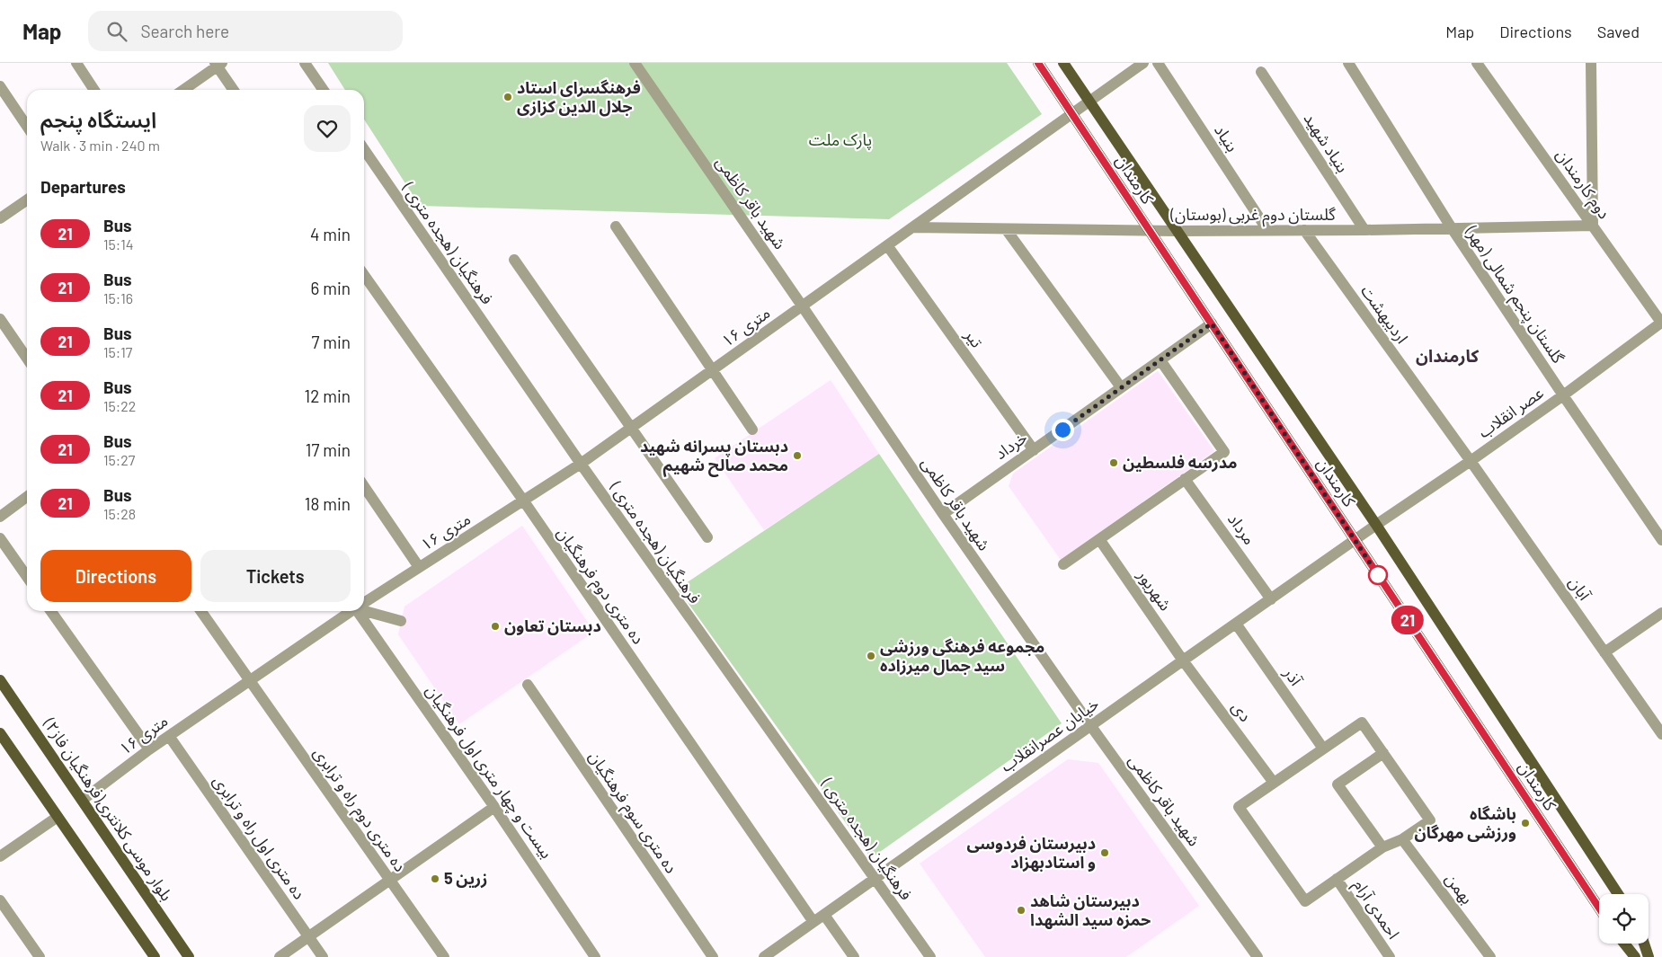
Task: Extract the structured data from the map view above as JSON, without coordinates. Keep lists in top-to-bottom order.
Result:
{
  "streets": {
    "main road": ["کارمندان", "بلوار موسی کلانتری(فرهنگیان فاز۲)"],
    "street": [
      "بنیاد",
      "بنیاد شهید",
      "دوم کارمندان",
      "شهید باقر کاظمی",
      "گلستان دوم غربی (بوستان)",
      "فرهنگیان (هجده متری )",
      "گلستان پنجم شمالی (مهر)",
      "اردیبهشت",
      "۱۶ متری",
      "تیر",
      "عصر انقلاب",
      "خرداد",
      "مرداد",
      "ده متری دوم فرهنگیان",
      "آبان",
      "شهریور",
      "آذر",
      "دی",
      "خیابان عصرانقلاب",
      "بیست و چهار متری اول فرهنگیان",
      "ده متری دوم راه و ترابری",
      "ده متری سوم فرهنگیان",
      "ده متری اول راه و ترابری",
      "بهمن",
      "احمدی آرام"
    ]
  },
  "crossings": [
    ["بنیاد", "گلستان دوم غربی (بوستان)"],
    ["بنیاد شهید", "گلستان دوم غربی (بوستان)"],
    ["کارمندان", "گلستان دوم غربی (بوستان)"],
    ["کارمندان", "۱۶ متری"],
    ["کارمندان", "عصر انقلاب"],
    ["کارمندان", "خرداد"],
    ["کارمندان", "خیابان عصرانقلاب"],
    ["دوم کارمندان", "گلستان دوم غربی (بوستان)"],
    ["دوم کارمندان", "عصر انقلاب"],
    ["شهید باقر کاظمی", "۱۶ متری"],
    ["شهید باقر کاظمی", "خرداد"],
    ["شهید باقر کاظمی", "خیابان عصرانقلاب"],
    ["گلستان دوم غربی (بوستان)", "گلستان پنجم شمالی (مهر)"],
    ["گلستان دوم غربی (بوستان)", "اردیبهشت"],
    ["گلستان دوم غربی (بوستان)", "۱۶ متری"],
    ["فرهنگیان (هجده متری )", "۱۶ متری"],
    ["فرهنگیان (هجده متری )", "خیابان عصرانقلاب"],
    ["گلستان پنجم شمالی (مهر)", "عصر انقلاب"],
    ["اردیبهشت", "عصر انقلاب"],
    ["اردیبهشت", "آبان"],
    ["۱۶ متری", "تیر"],
    ["۱۶ متری", "ده متری دوم فرهنگیان"],
    ["۱۶ متری", "بلوار موسی کلانتری(فرهنگیان فاز۲)"],
    ["۱۶ متری", "ده متری دوم راه و ترابری"],
    ["۱۶ متری", "ده متری اول راه و ترابری"],
    ["تیر", "خرداد"],
    ["عصر انقلاب", "آبان"],
    ["عصر انقلاب", "خیابان عصرانقلاب"],
    ["مرداد", "خیابان عصرانقلاب"],
    ["ده متری دوم فرهنگیان", "خیابان عصرانقلاب"],
    ["شهریور", "دی"],
    ["شهریور", "خیابان عصرانقلاب"],
    ["آذر", "خیابان عصرانقلاب"],
    ["دی", "خیابان عصرانقلاب"]
  ],
  "districts": ["کارمندان"],
  "parks": ["پارک ملت"],
  "places": [
    "فرهنگسرای استاد جلال الدین کزازی",
    "دبستان پسرانه شهید محمد صالح شهیم",
    "مدرسه فلسطین",
    "دبستان تعاون",
    "مجموعه فرهنگی ورزشی سید جمال میرزاده",
    "باشگاه ورزشی مهرگان",
    "دبیرستان فردوسی و استادبهزاد",
    "زرین 5",
    "دبیرستان شاهد حمزه سید الشهدا"
  ],
  "lines": ["bus line 21"],
  "page": {
    "header": "Map",
    "search": "Search here",
    "nav": ["Map", "Directions", "Saved"],
    "on_map": "21",
    "heading": [
      ["ایستگاه پنجم", "Walk · 3 min · 240 m"],
      "Departures"
    ],
    "list": [
      {
        "mark": "21",
        "name": "Bus",
        "note": "15:14",
        "value": "4 min"
      },
      {
        "mark": "21",
        "name": "Bus",
        "note": "15:16",
        "value": "6 min"
      },
      {
        "mark": "21",
        "name": "Bus",
        "note": "15:17",
        "value": "7 min"
      },
      {
        "mark": "21",
        "name": "Bus",
        "note": "15:22",
        "value": "12 min"
      },
      {
        "mark": "21",
        "name": "Bus",
        "note": "15:27",
        "value": "17 min"
      },
      {
        "mark": "21",
        "name": "Bus",
        "note": "15:28",
        "value": "18 min"
      }
    ],
    "buttons": ["Directions", "Tickets"]
  }
}
